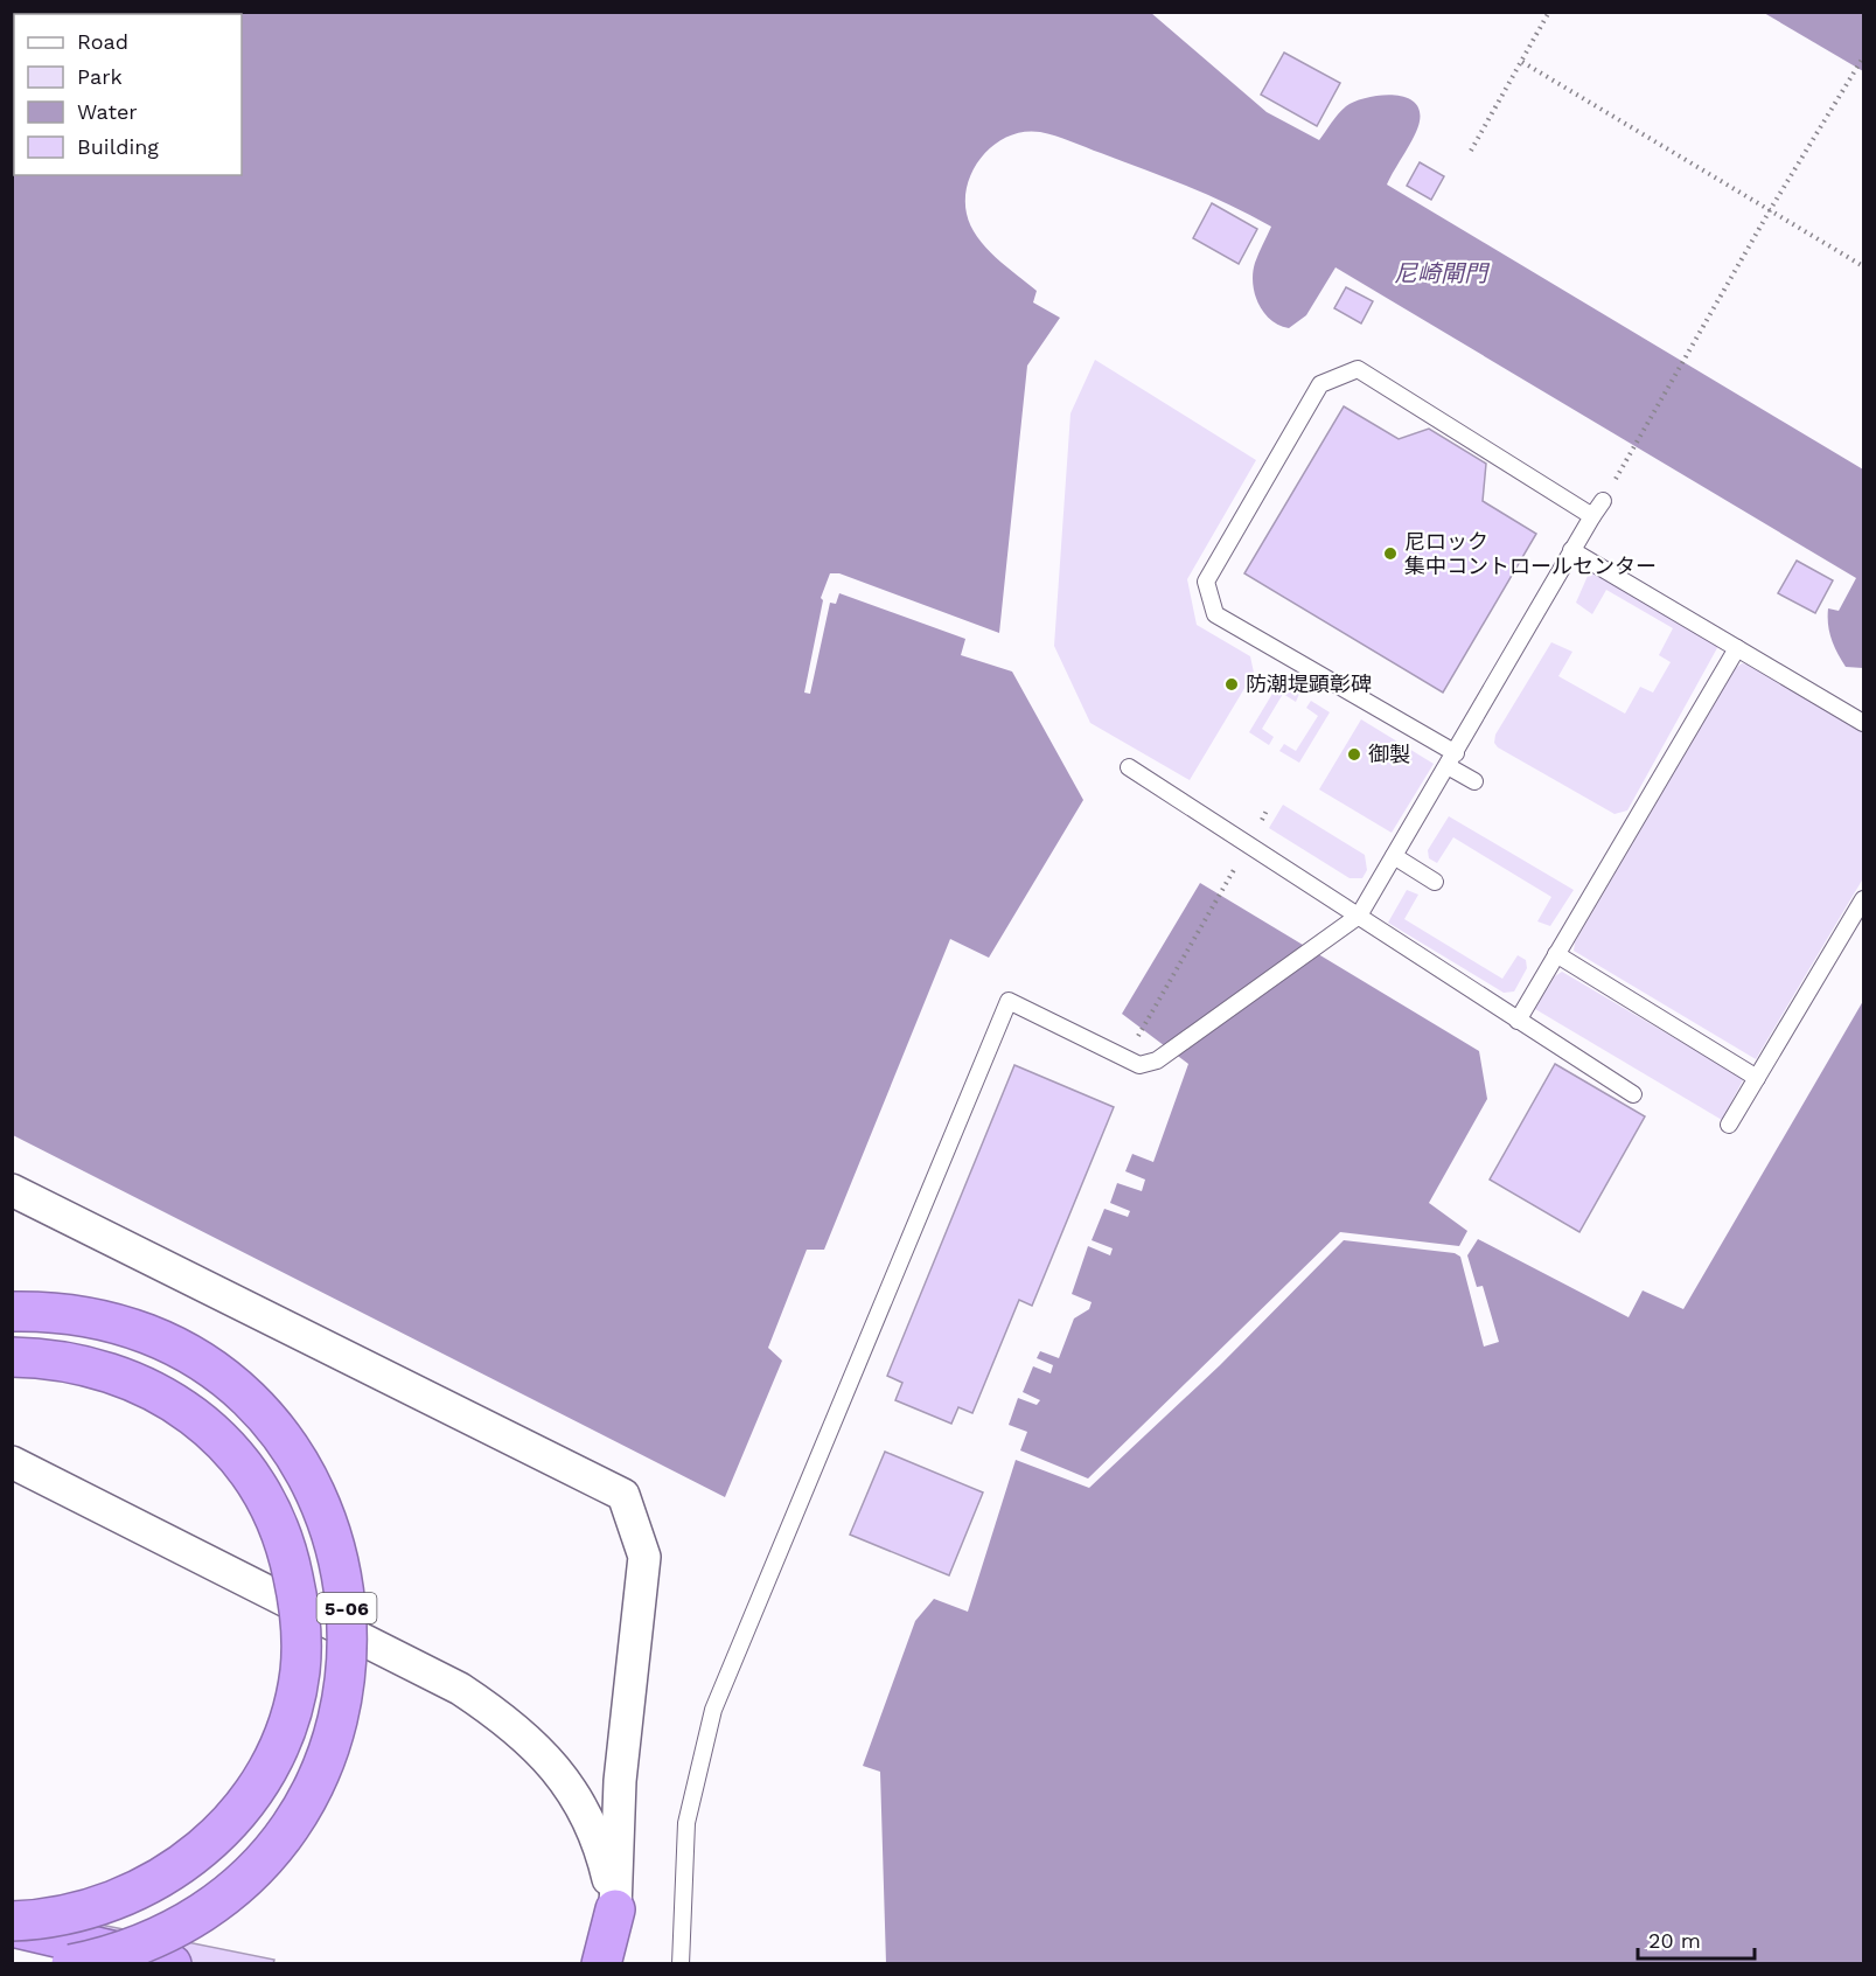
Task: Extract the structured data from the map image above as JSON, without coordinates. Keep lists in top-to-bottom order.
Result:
{
  "streets": {
    "highway": ["5-06"]
  },
  "water": ["尼崎閘門"],
  "places": ["尼ロック 集中コントロールセンター", "防潮堤顕彰碑", "御製"],
  "legend": [
    "Road",
    "Park",
    "Water",
    "Building"
  ],
  "scale_bar": "20 m"
}
